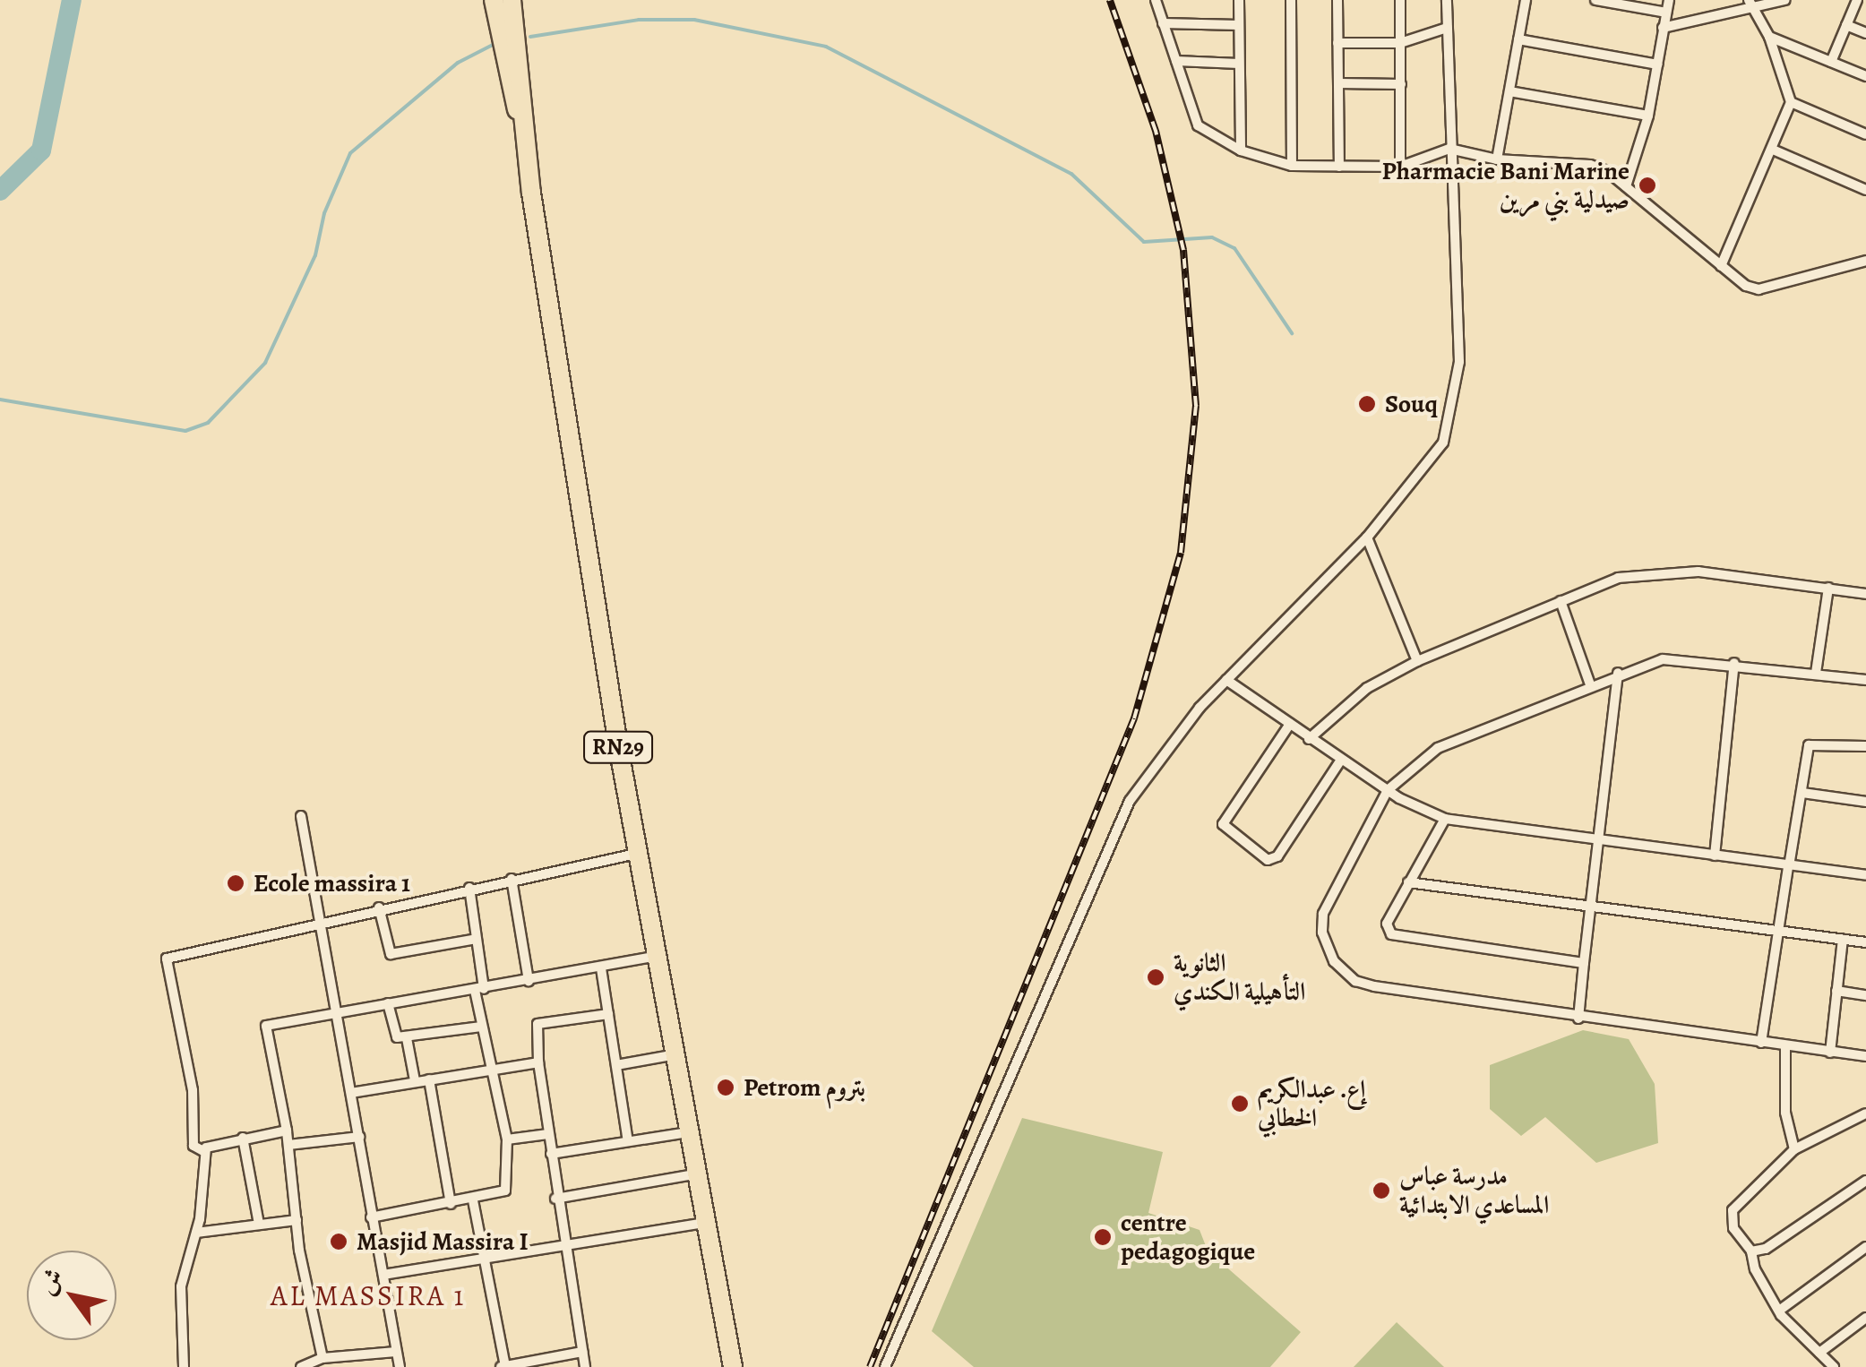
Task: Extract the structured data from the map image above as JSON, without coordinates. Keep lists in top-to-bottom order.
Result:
{
  "streets": {
    "highway": ["RN29"]
  },
  "districts": ["AL MASSIRA 1"],
  "places": [
    "Pharmacie Bani Marine صيدلية بني مرين",
    "Souq",
    "Ecole massira 1",
    "الثانوية التأهيلية الكندي",
    "Petrom بتروم",
    "إع. عبدالكريم الخطابي",
    "مدرسة عباس المساعدي الابتدائية",
    "centre pedagogique",
    "Masjid Massira I"
  ],
  "north": "top left"
}
